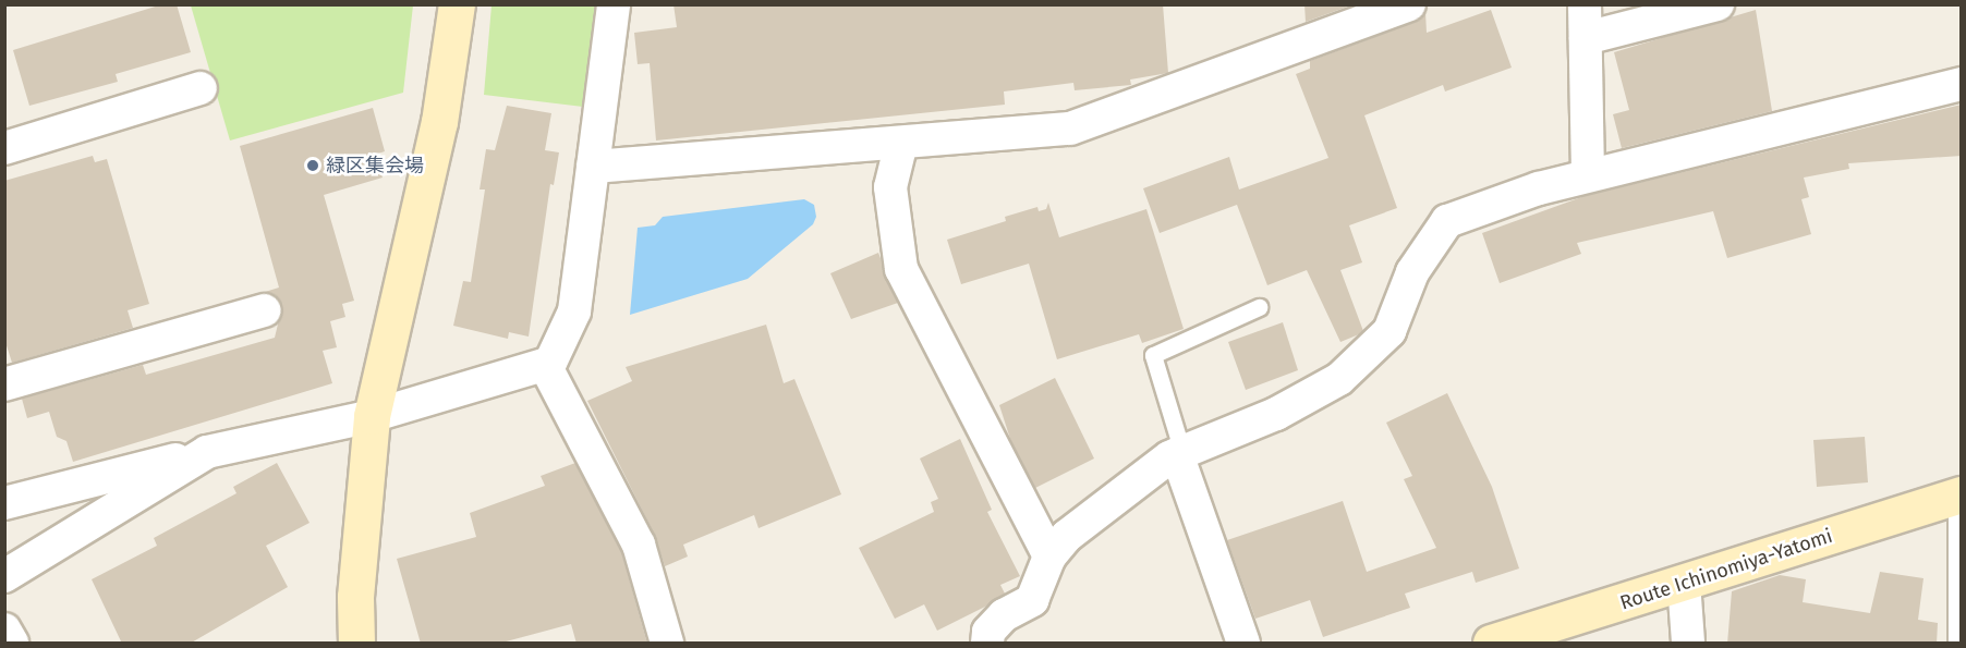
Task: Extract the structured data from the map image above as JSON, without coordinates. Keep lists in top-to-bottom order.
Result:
{
  "streets": {
    "street": ["Route Ichinomiya-Yatomi"]
  },
  "places": ["緑区集会場"]
}
